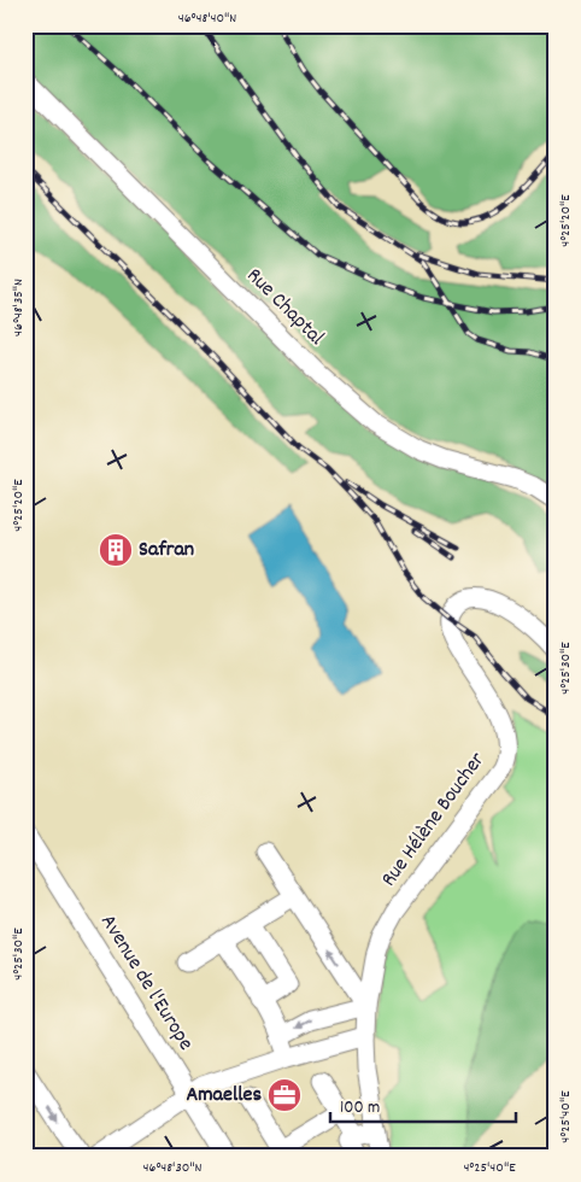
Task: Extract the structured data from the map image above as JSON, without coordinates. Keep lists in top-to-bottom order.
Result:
{
  "streets": {
    "street": ["Rue Chaptal", "Rue Hélène Boucher", "Avenue de l'Europe"]
  },
  "places": {
    "building": ["Safran"],
    "office": ["Amaelles"]
  },
  "scale_bar": "100 m",
  "coordinates": [
    "46°48'40\"N",
    "4°25'20\"E",
    "46°48'35\"N",
    "4°25'30\"E",
    "4°25'40\"E",
    "46°48'30\"N"
  ]
}
